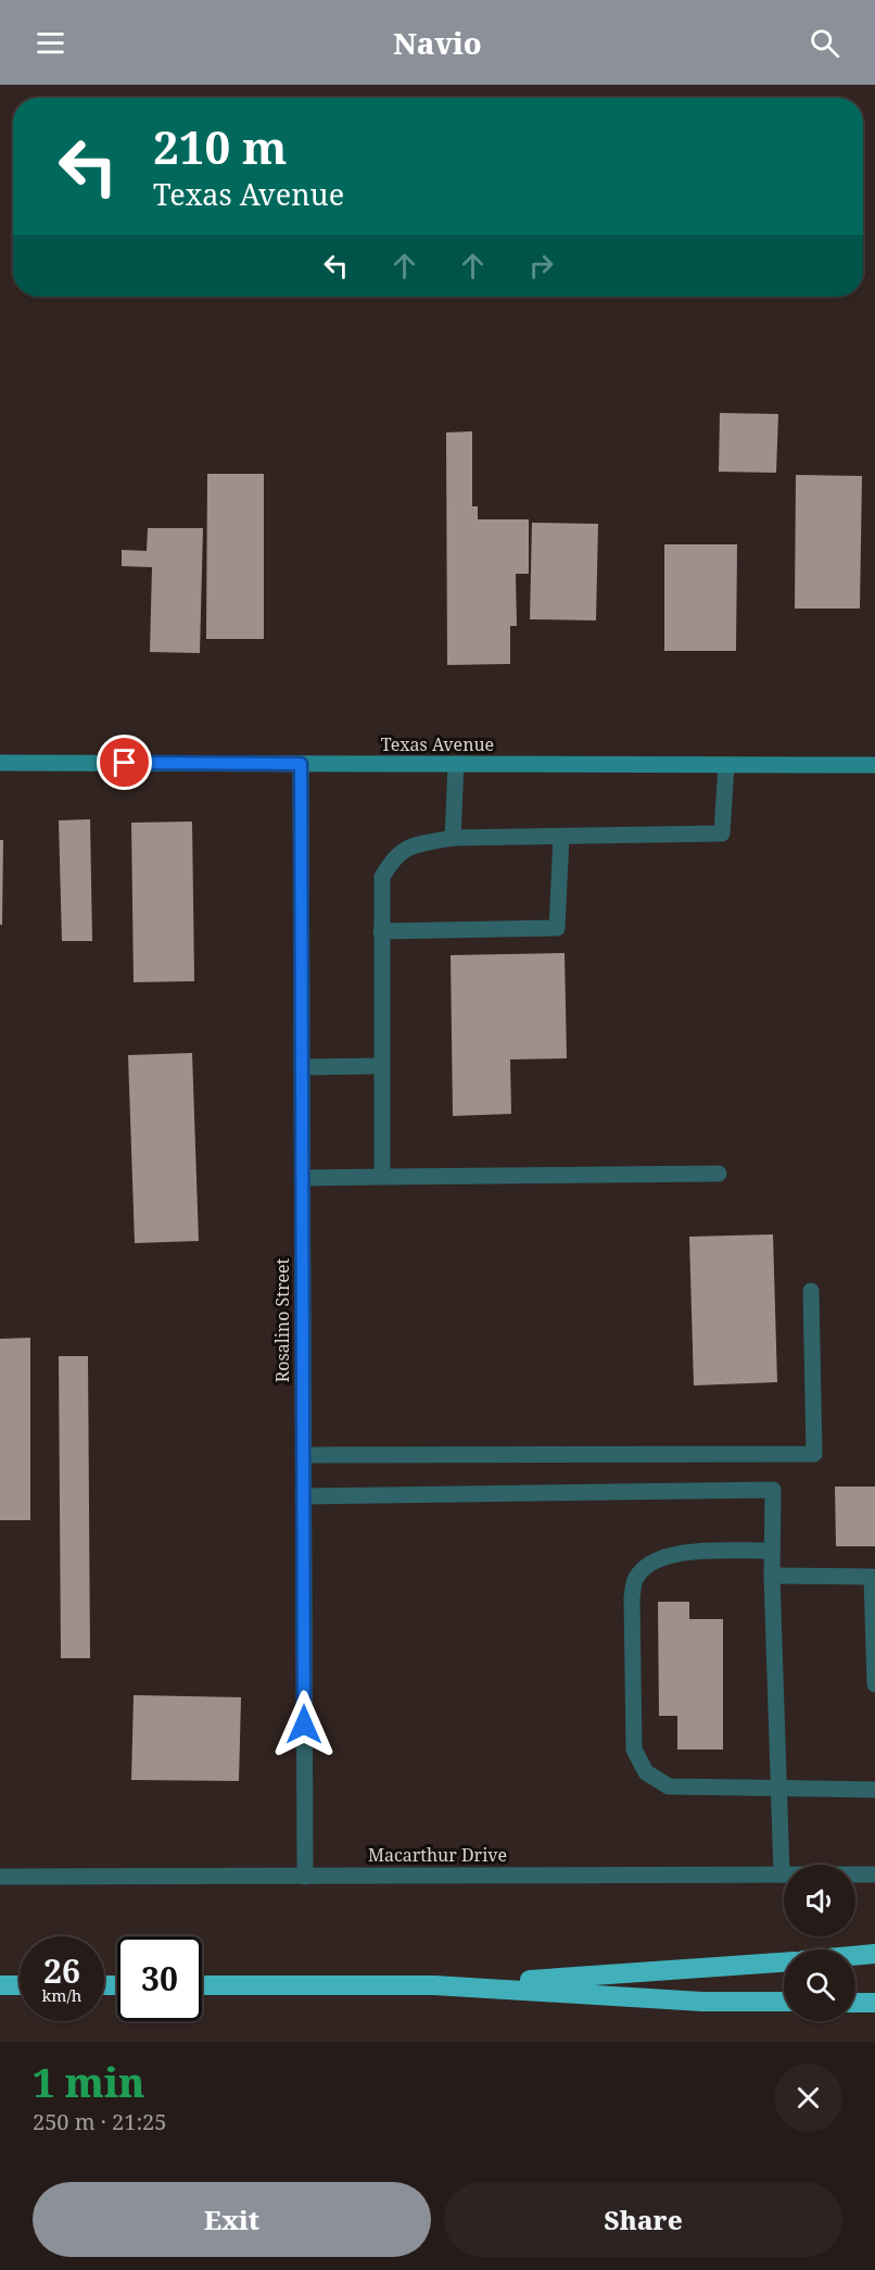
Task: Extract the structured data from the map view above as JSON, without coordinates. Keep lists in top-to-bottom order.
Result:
{
  "streets": {
    "street": ["Texas Avenue", "Rosalino Street", "Macarthur Drive"]
  },
  "crossings": [
    ["Texas Avenue", "Rosalino Street"],
    ["Rosalino Street", "Macarthur Drive"]
  ],
  "page": {
    "header": "Navio",
    "turn": ["210 m", "Texas Avenue"],
    "speed": "26 km/h",
    "limit": "30",
    "heading": ["1 min", "250 m · 21:25"],
    "buttons": ["Exit", "Share"]
  }
}
